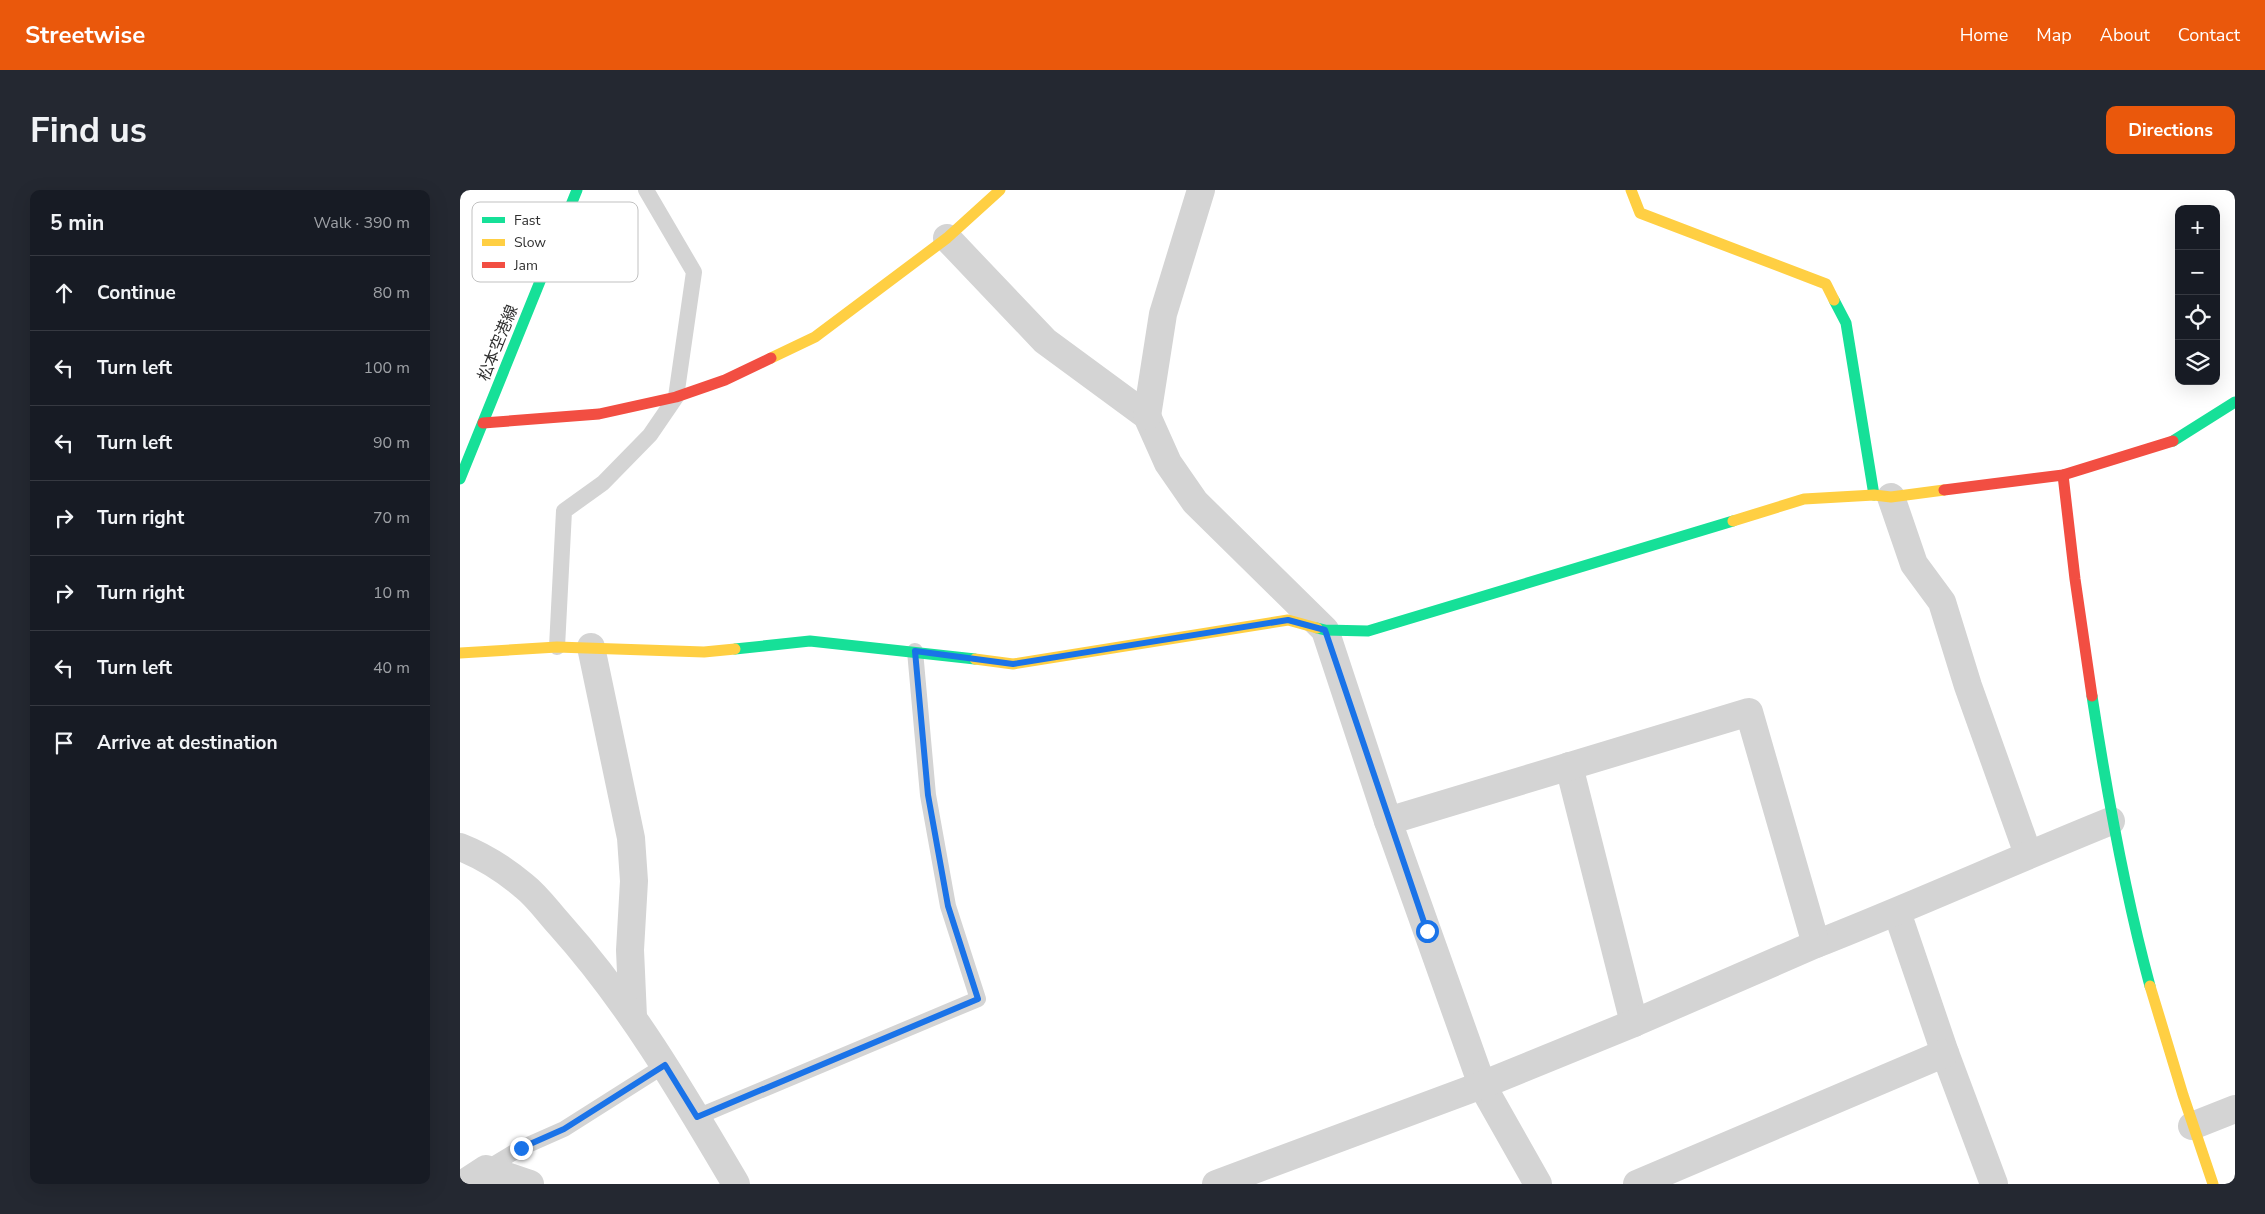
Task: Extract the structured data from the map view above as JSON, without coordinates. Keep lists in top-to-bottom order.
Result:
{
  "streets": {
    "street": ["松本空港線"]
  },
  "legend": ["Fast", "Slow", "Jam"],
  "page": {
    "header": "Streetwise",
    "nav": [
      "Home",
      "Map",
      "About",
      "Contact"
    ],
    "buttons": "Directions",
    "title": "Find us",
    "heading": ["5 min", "Walk · 390 m"],
    "map_buttons": ["+", "−"],
    "list": [
      ["Continue", "80 m"],
      ["Turn left", "100 m"],
      ["Turn left", "90 m"],
      ["Turn right", "70 m"],
      ["Turn right", "10 m"],
      ["Turn left", "40 m"],
      "Arrive at destination"
    ]
  }
}
